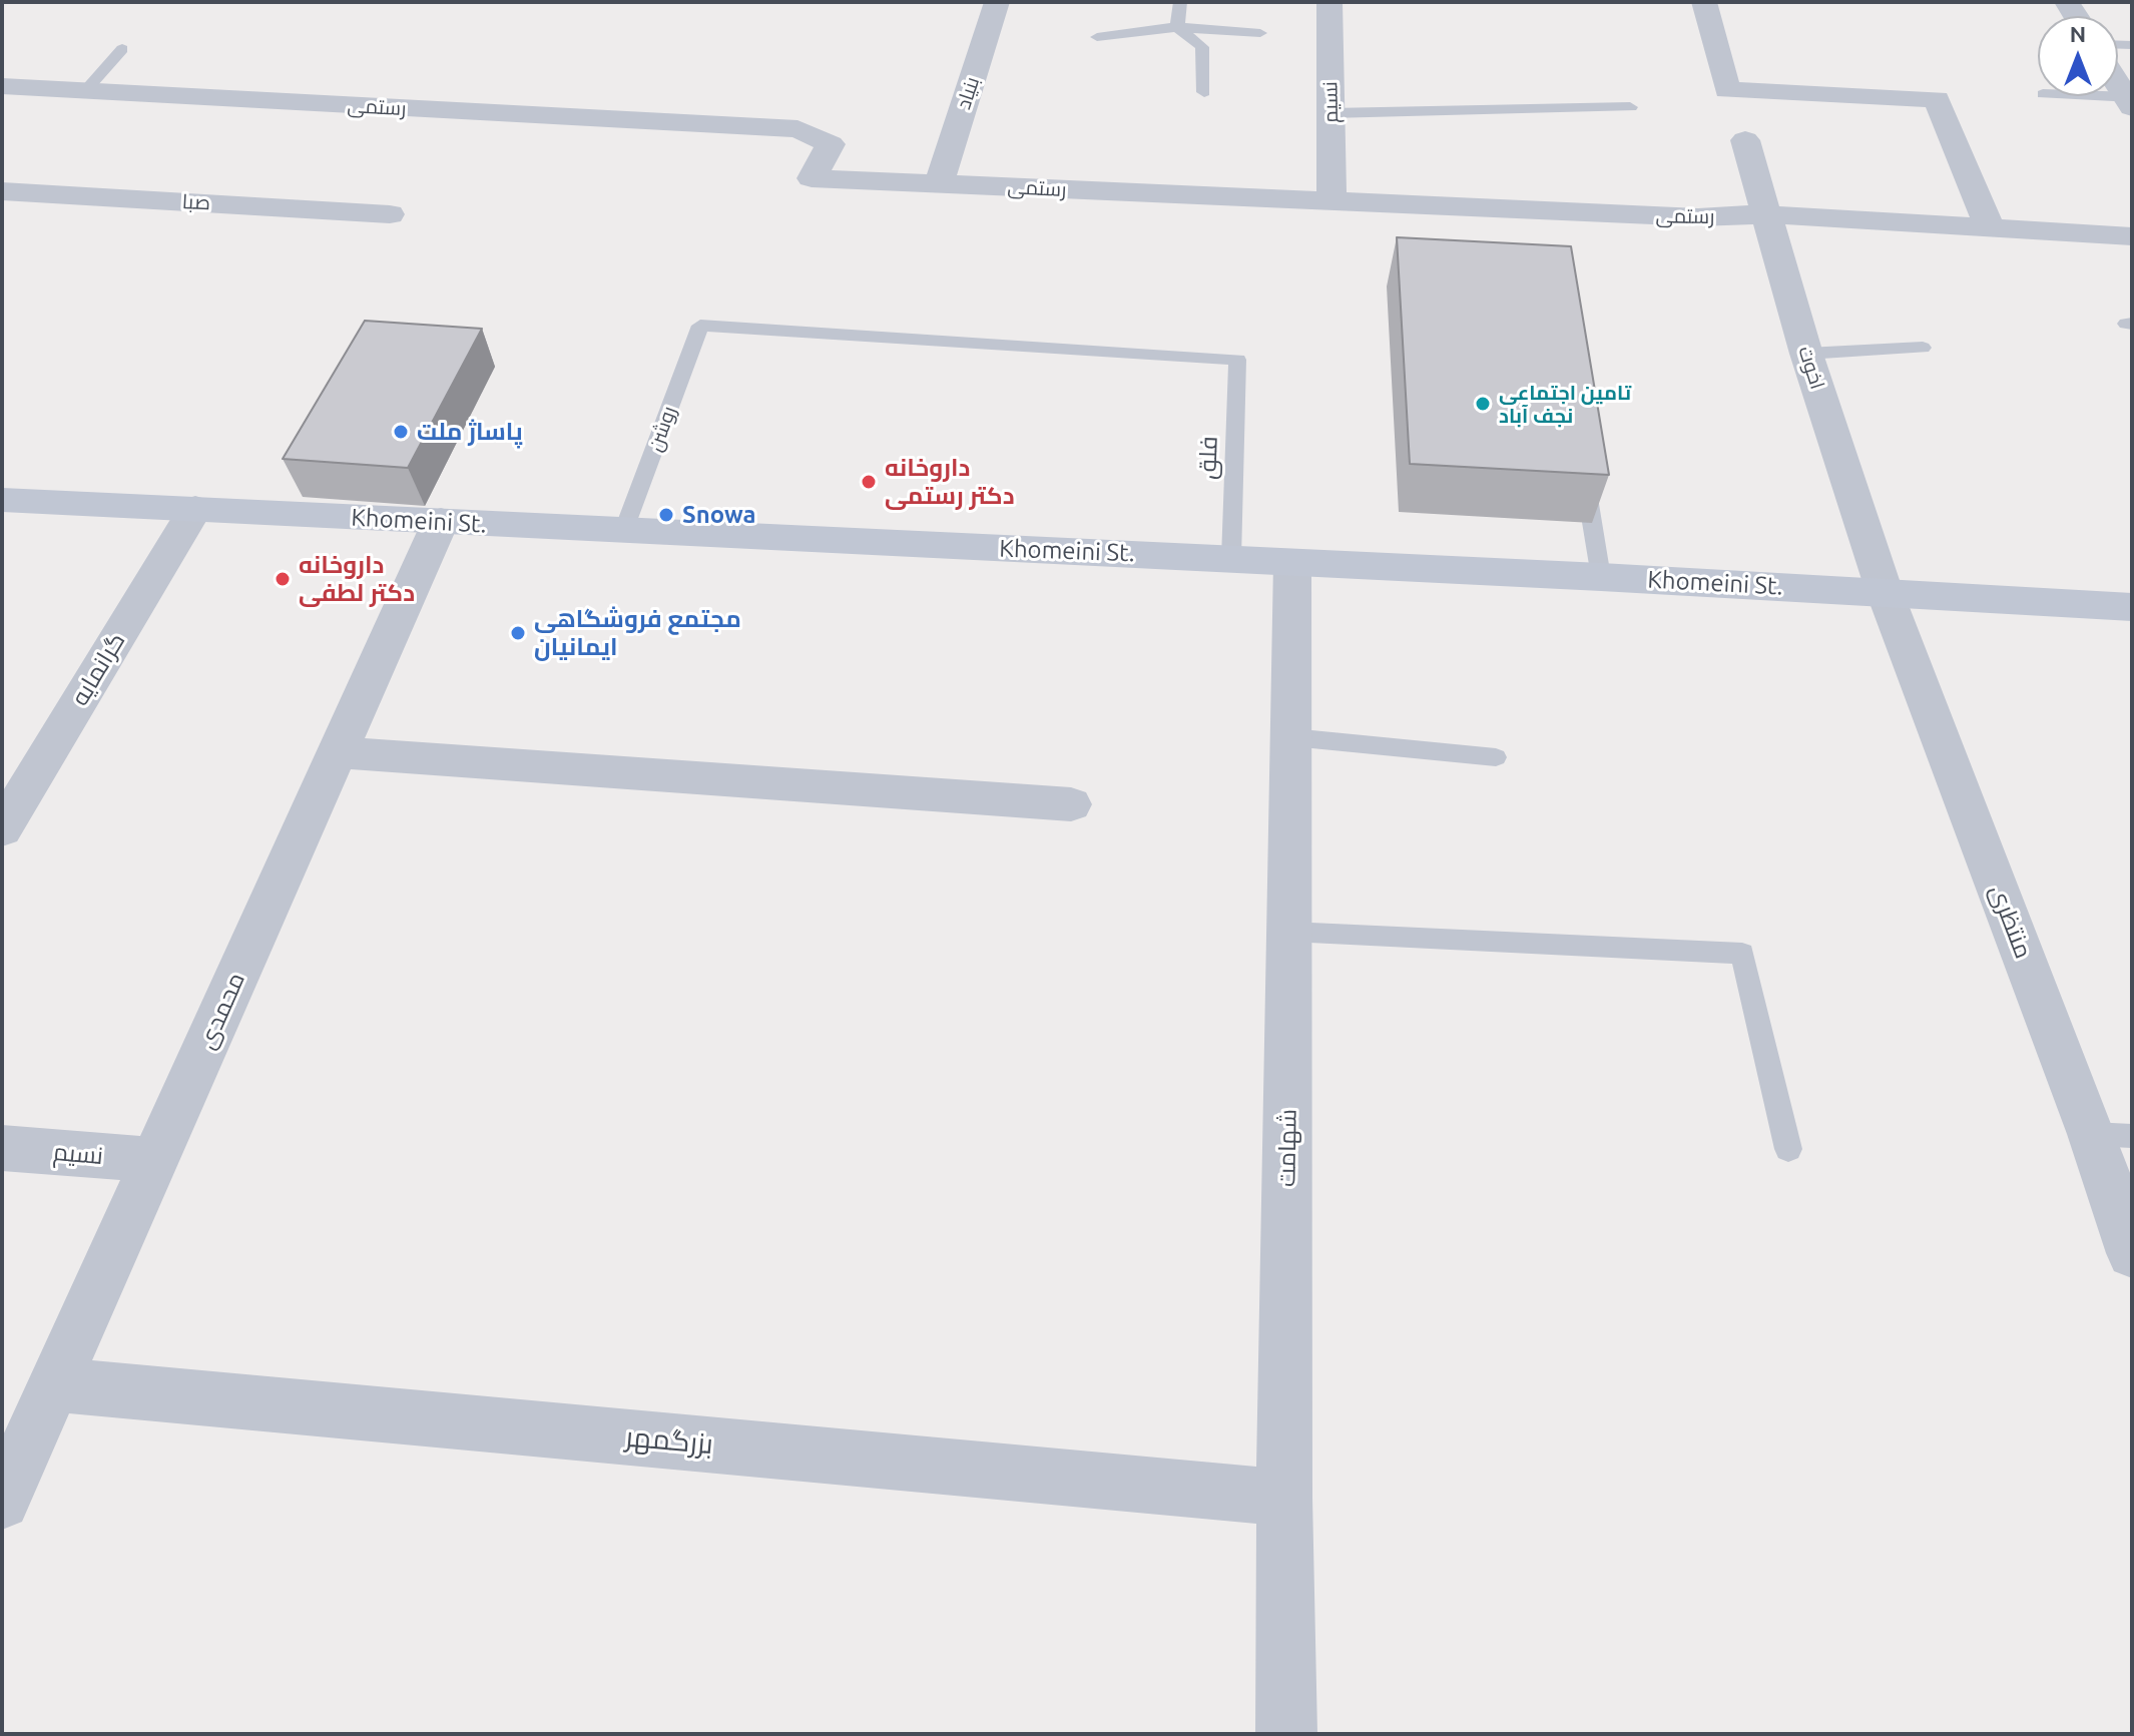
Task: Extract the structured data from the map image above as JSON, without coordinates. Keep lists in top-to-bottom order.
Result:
{
  "streets": {
    "main road": ["Khomeini St."],
    "street": [
      "بنیاد",
      "نسیم",
      "رستمی",
      "صبا",
      "اخوت",
      "گرانمایه",
      "منتظری",
      "محمدی",
      "شهامت",
      "بزرگمهر"
    ],
    "lane": ["روشن", "فلق"]
  },
  "crossings": [
    ["بنیاد", "رستمی"],
    ["نسیم", "رستمی"],
    ["نسیم", "محمدی"],
    ["رستمی", "اخوت"],
    ["اخوت", "Khomeini St."],
    ["اخوت", "منتظری"],
    ["روشن", "فلق"],
    ["روشن", "Khomeini St."],
    ["فلق", "Khomeini St."],
    ["Khomeini St.", "گرانمایه"],
    ["Khomeini St.", "منتظری"],
    ["Khomeini St.", "محمدی"],
    ["Khomeini St.", "شهامت"],
    ["محمدی", "بزرگمهر"],
    ["شهامت", "بزرگمهر"]
  ],
  "places": [
    "تامین اجتماعی نجف آباد",
    "پاساژ ملت",
    "داروخانه دکتر رستمی",
    "Snowa",
    "داروخانه دکتر لطفی",
    "مجتمع فروشگاهی ایمانیان"
  ],
  "north": "top"
}
